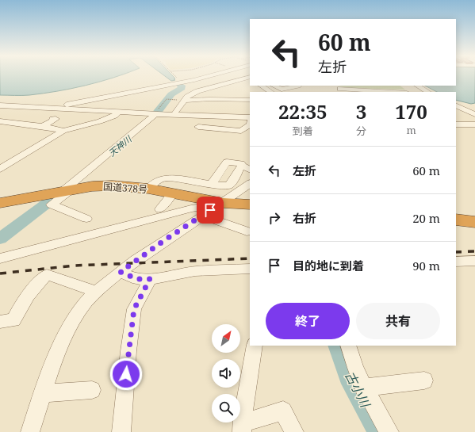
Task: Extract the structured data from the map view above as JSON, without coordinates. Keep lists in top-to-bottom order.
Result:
{
  "streets": {
    "highway": ["国道378号"]
  },
  "water": ["天神川", "古小川"],
  "north": "top right",
  "page": {
    "turn": ["60 m", "左折"],
    "eta": [
      "22:35",
      "到着",
      "3",
      "分",
      "170",
      "m"
    ],
    "list": [
      {
        "name": "左折",
        "value": "60 m"
      },
      {
        "name": "右折",
        "value": "20 m"
      },
      {
        "name": "目的地に到着",
        "value": "90 m"
      }
    ],
    "buttons": ["終了", "共有"]
  }
}
